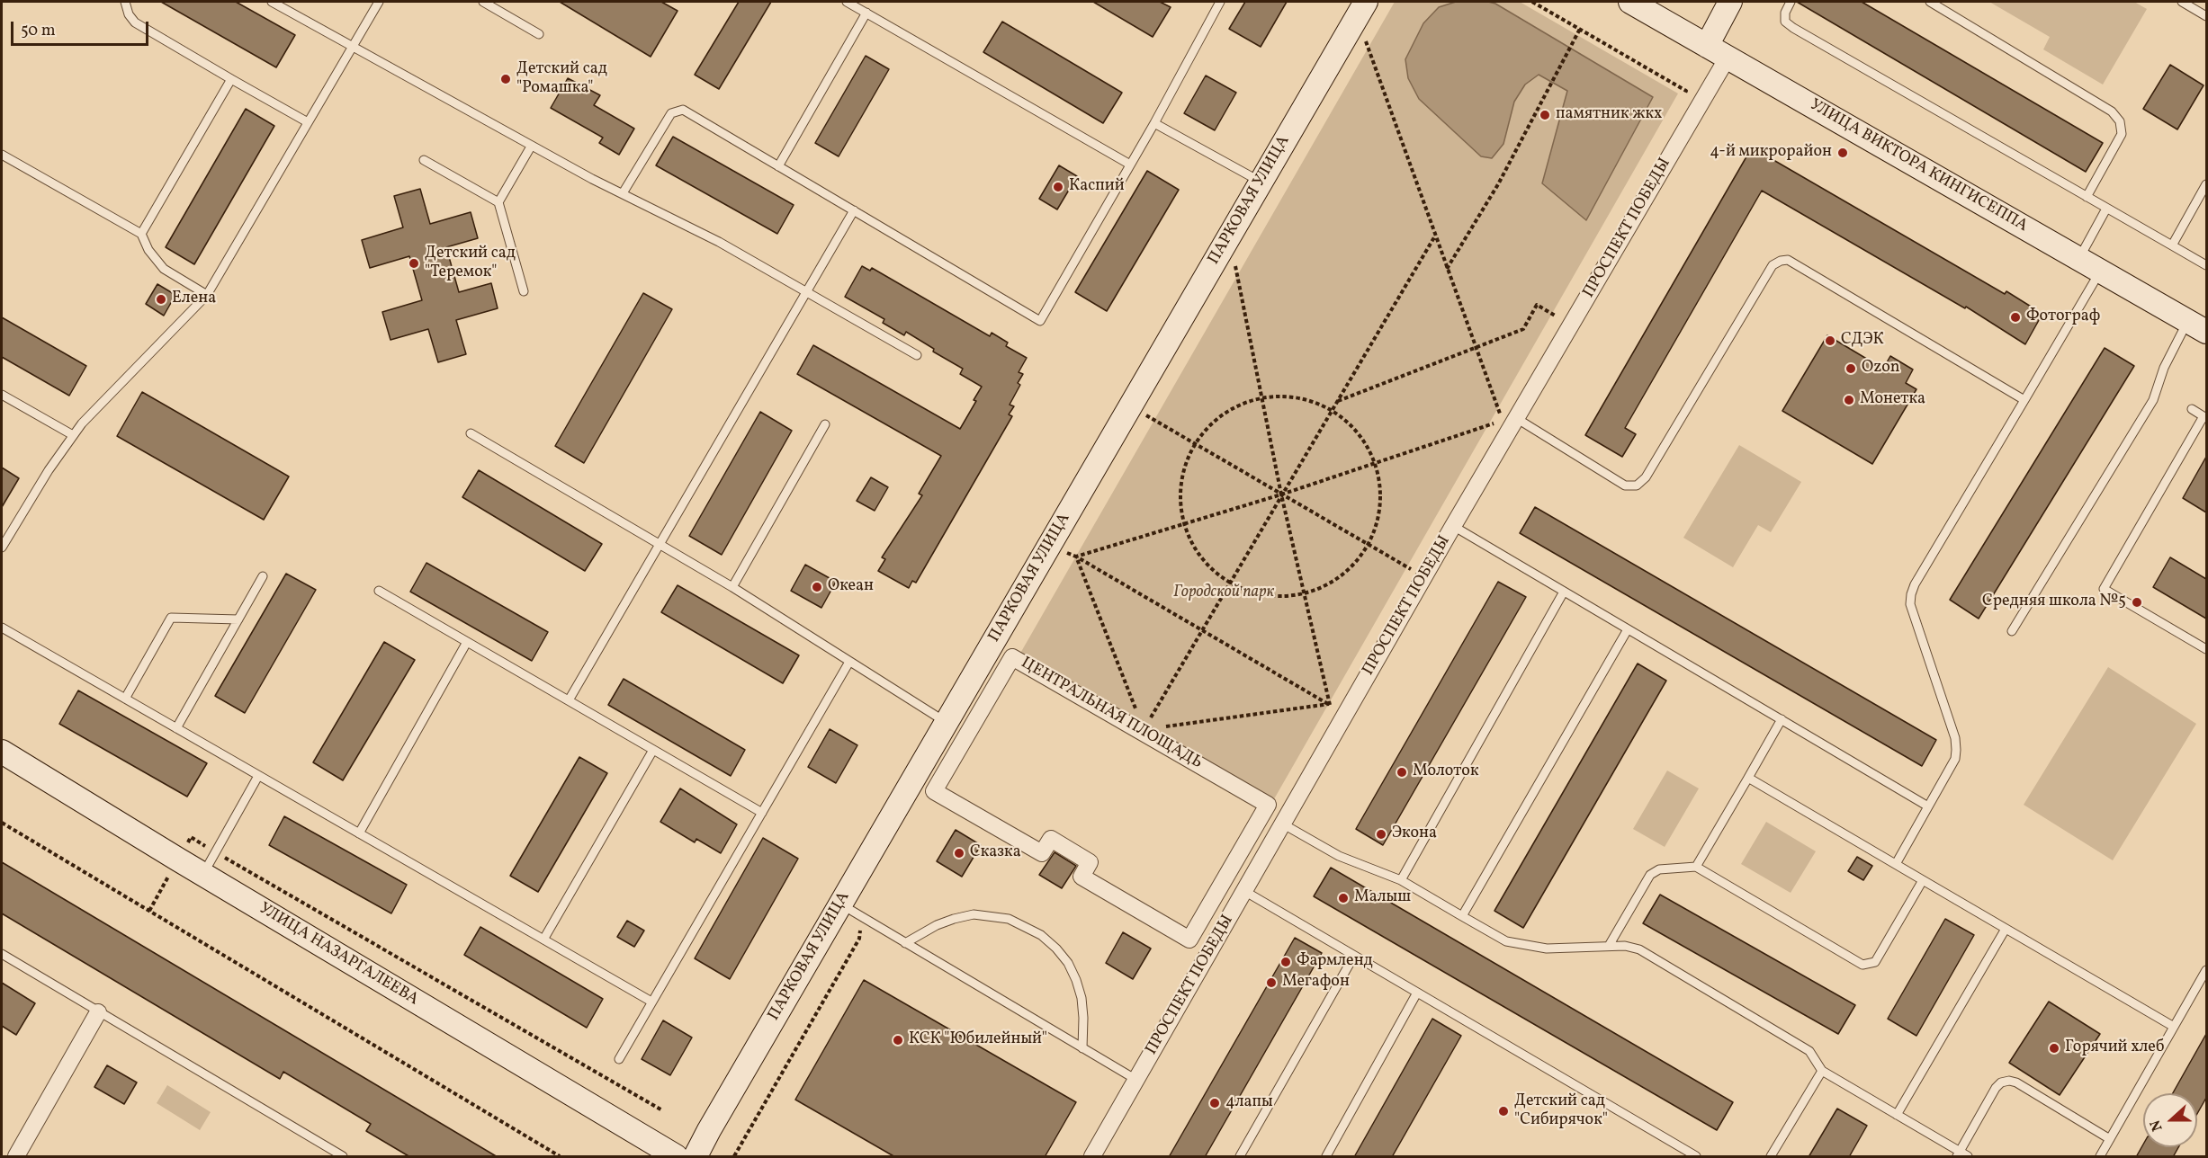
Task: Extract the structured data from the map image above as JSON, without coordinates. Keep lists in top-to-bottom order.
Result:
{
  "streets": {
    "street": [
      "УЛИЦА ВИКТОРА КИНГИСЕППА",
      "ПАРКОВАЯ УЛИЦА",
      "ПРОСПЕКТ ПОБЕДЫ",
      "ЦЕНТРАЛЬНАЯ ПЛОЩАДЬ",
      "УЛИЦА НАЗАРГАЛЕЕВА"
    ]
  },
  "crossings": [
    ["УЛИЦА ВИКТОРА КИНГИСЕППА", "ПРОСПЕКТ ПОБЕДЫ"]
  ],
  "parks": ["Городской парк"],
  "places": [
    "Детский сад \"Ромашка\"",
    "памятник жкх",
    "4-й микрорайон",
    "Каспий",
    "Детский сад \"Теремок\"",
    "Елена",
    "Фотограф",
    "СДЭК",
    "Ozon",
    "Монетка",
    "Океан",
    "Средняя школа №5",
    "Молоток",
    "Экона",
    "Сказка",
    "Малыш",
    "Фармленд",
    "Мегафон",
    "КСК \"Юбилейный\"",
    "Горячий хлеб",
    "4лапы",
    "Детский сад \"Сибирячок\""
  ],
  "scale_bar": "50 m",
  "north": "left"
}
